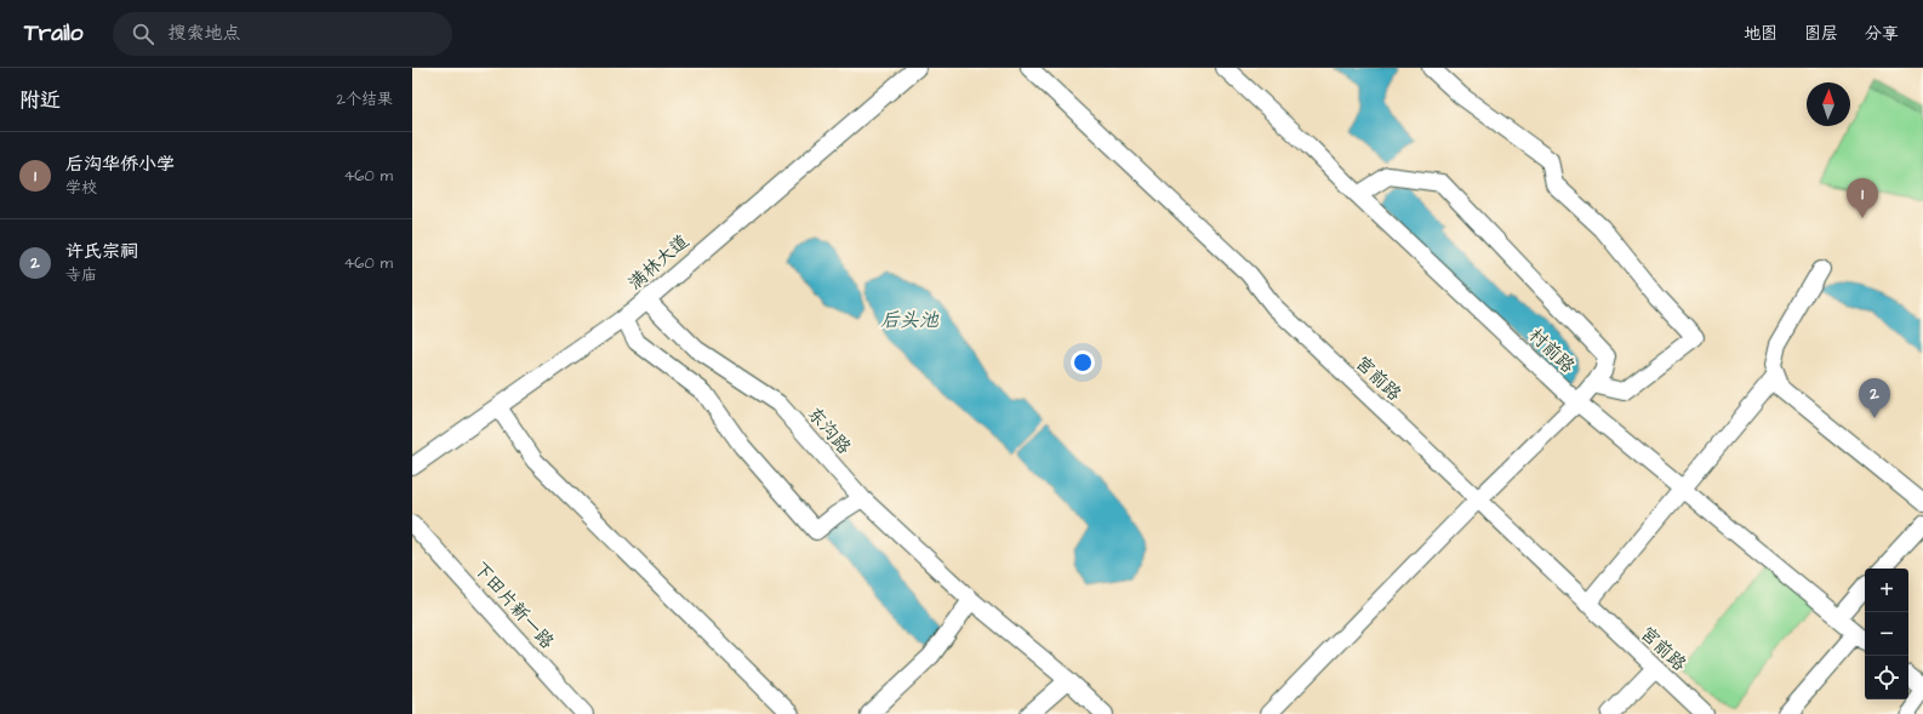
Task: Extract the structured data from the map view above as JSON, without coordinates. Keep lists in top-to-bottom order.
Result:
{
  "streets": {
    "street": [
      "满林大道",
      "村前路",
      "宫前路",
      "东沟路",
      "下田片新一路"
    ]
  },
  "crossings": [
    ["满林大道", "东沟路"]
  ],
  "water": ["后头池"],
  "north": "top",
  "page": {
    "header": "Trailo",
    "search": "搜索地点",
    "nav": ["地图", "图层", "分享"],
    "heading": ["附近", "2个结果"],
    "list": [
      {
        "mark": "1",
        "name": "后沟华侨小学",
        "note": "学校",
        "value": "460 m"
      },
      {
        "mark": "2",
        "name": "许氏宗祠",
        "note": "寺庙",
        "value": "460 m"
      }
    ],
    "pins": ["1", "2"],
    "map_buttons": ["+", "−"]
  }
}
